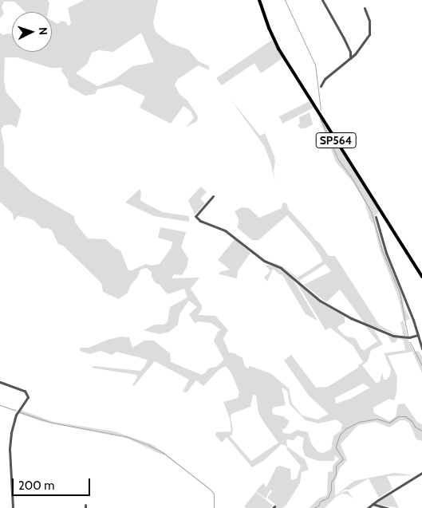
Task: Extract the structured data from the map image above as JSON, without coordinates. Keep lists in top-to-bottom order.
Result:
{
  "streets": {
    "main road": ["SP564"]
  },
  "scale_bar": "200 m",
  "north": "right"
}
